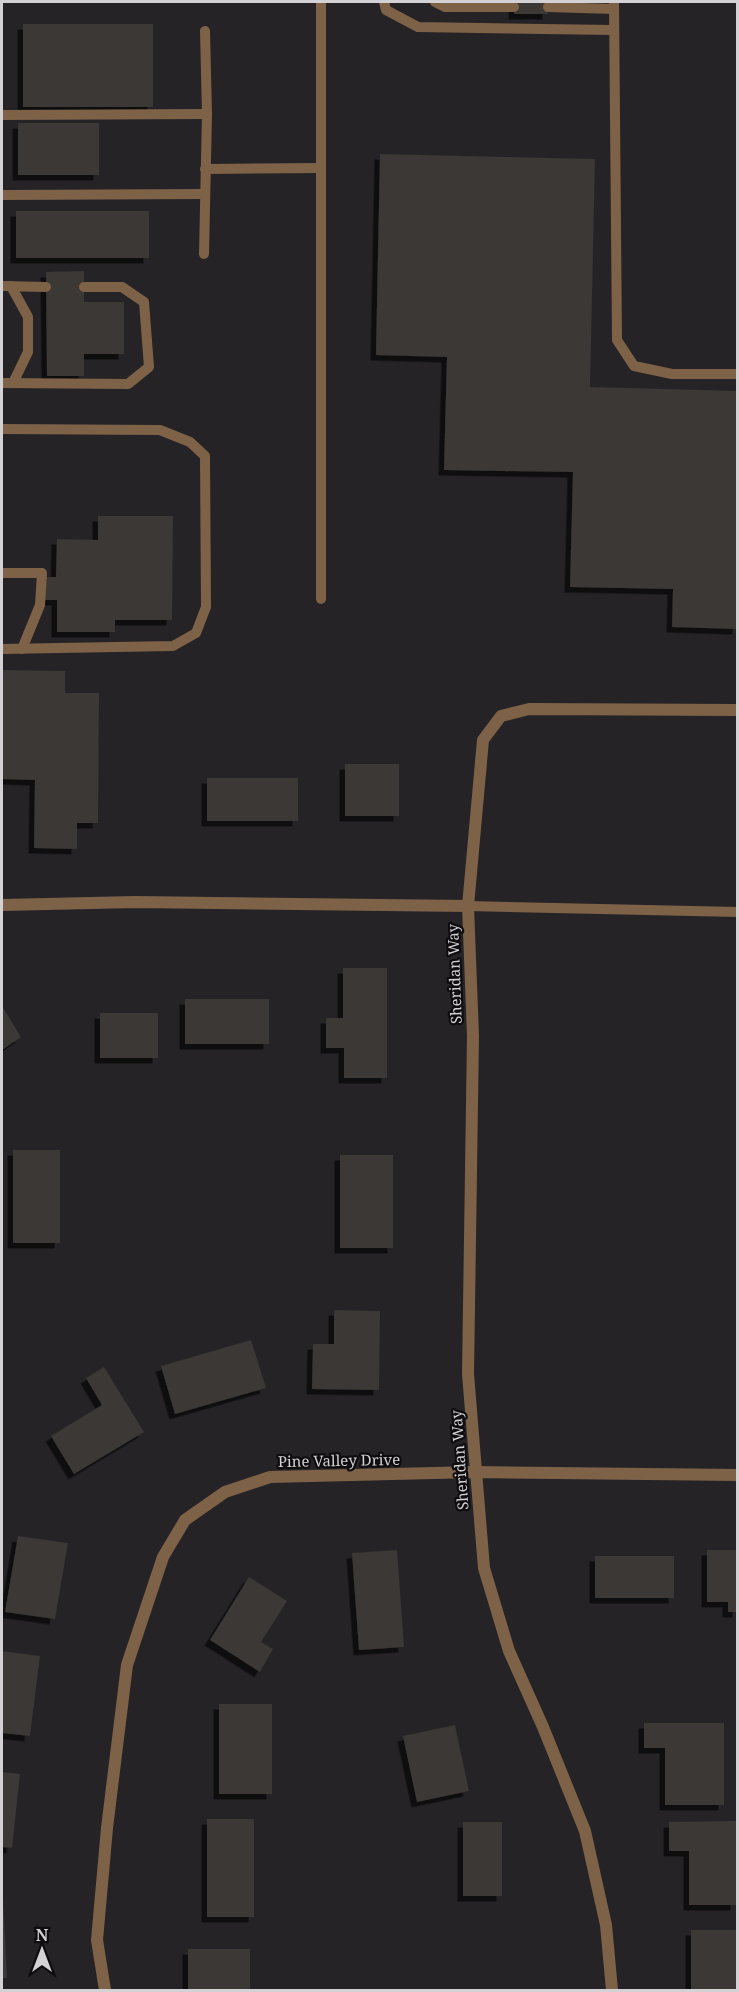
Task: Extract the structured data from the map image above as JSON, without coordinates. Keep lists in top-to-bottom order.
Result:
{
  "streets": {
    "street": ["Sheridan Way", "Pine Valley Drive"]
  },
  "crossings": [
    ["Sheridan Way", "Pine Valley Drive"]
  ],
  "north": "top"
}
